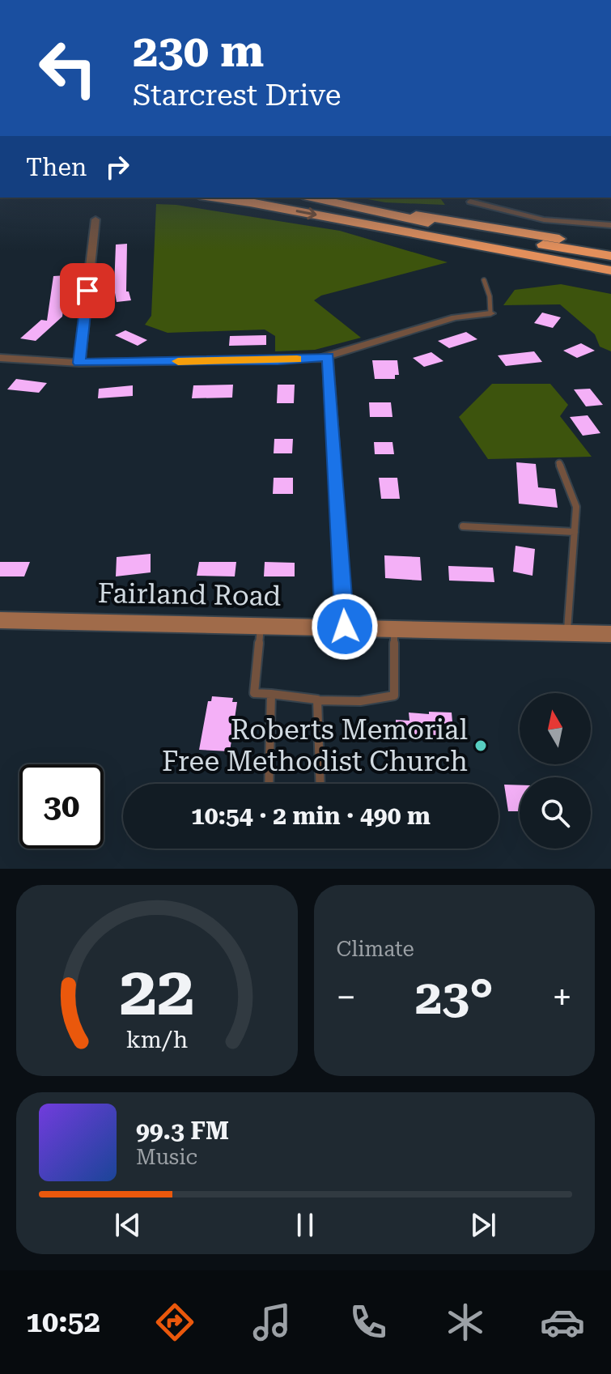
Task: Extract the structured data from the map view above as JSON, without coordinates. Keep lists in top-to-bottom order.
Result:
{
  "streets": {
    "main road": ["Fairland Road"]
  },
  "places": ["Roberts Memorial Free Methodist Church"],
  "north": "top",
  "page": {
    "turn": ["230 m", "Starcrest Drive"],
    "then": "Then",
    "limit": "30",
    "trip": "10:54 · 2 min · 490 m",
    "tile": "Climate",
    "heat": ["−", "23°", "+"],
    "song": ["99.3 FM", "Music"],
    "tabs": "10:52",
    "gauge": ["22", "km/h"]
  }
}
